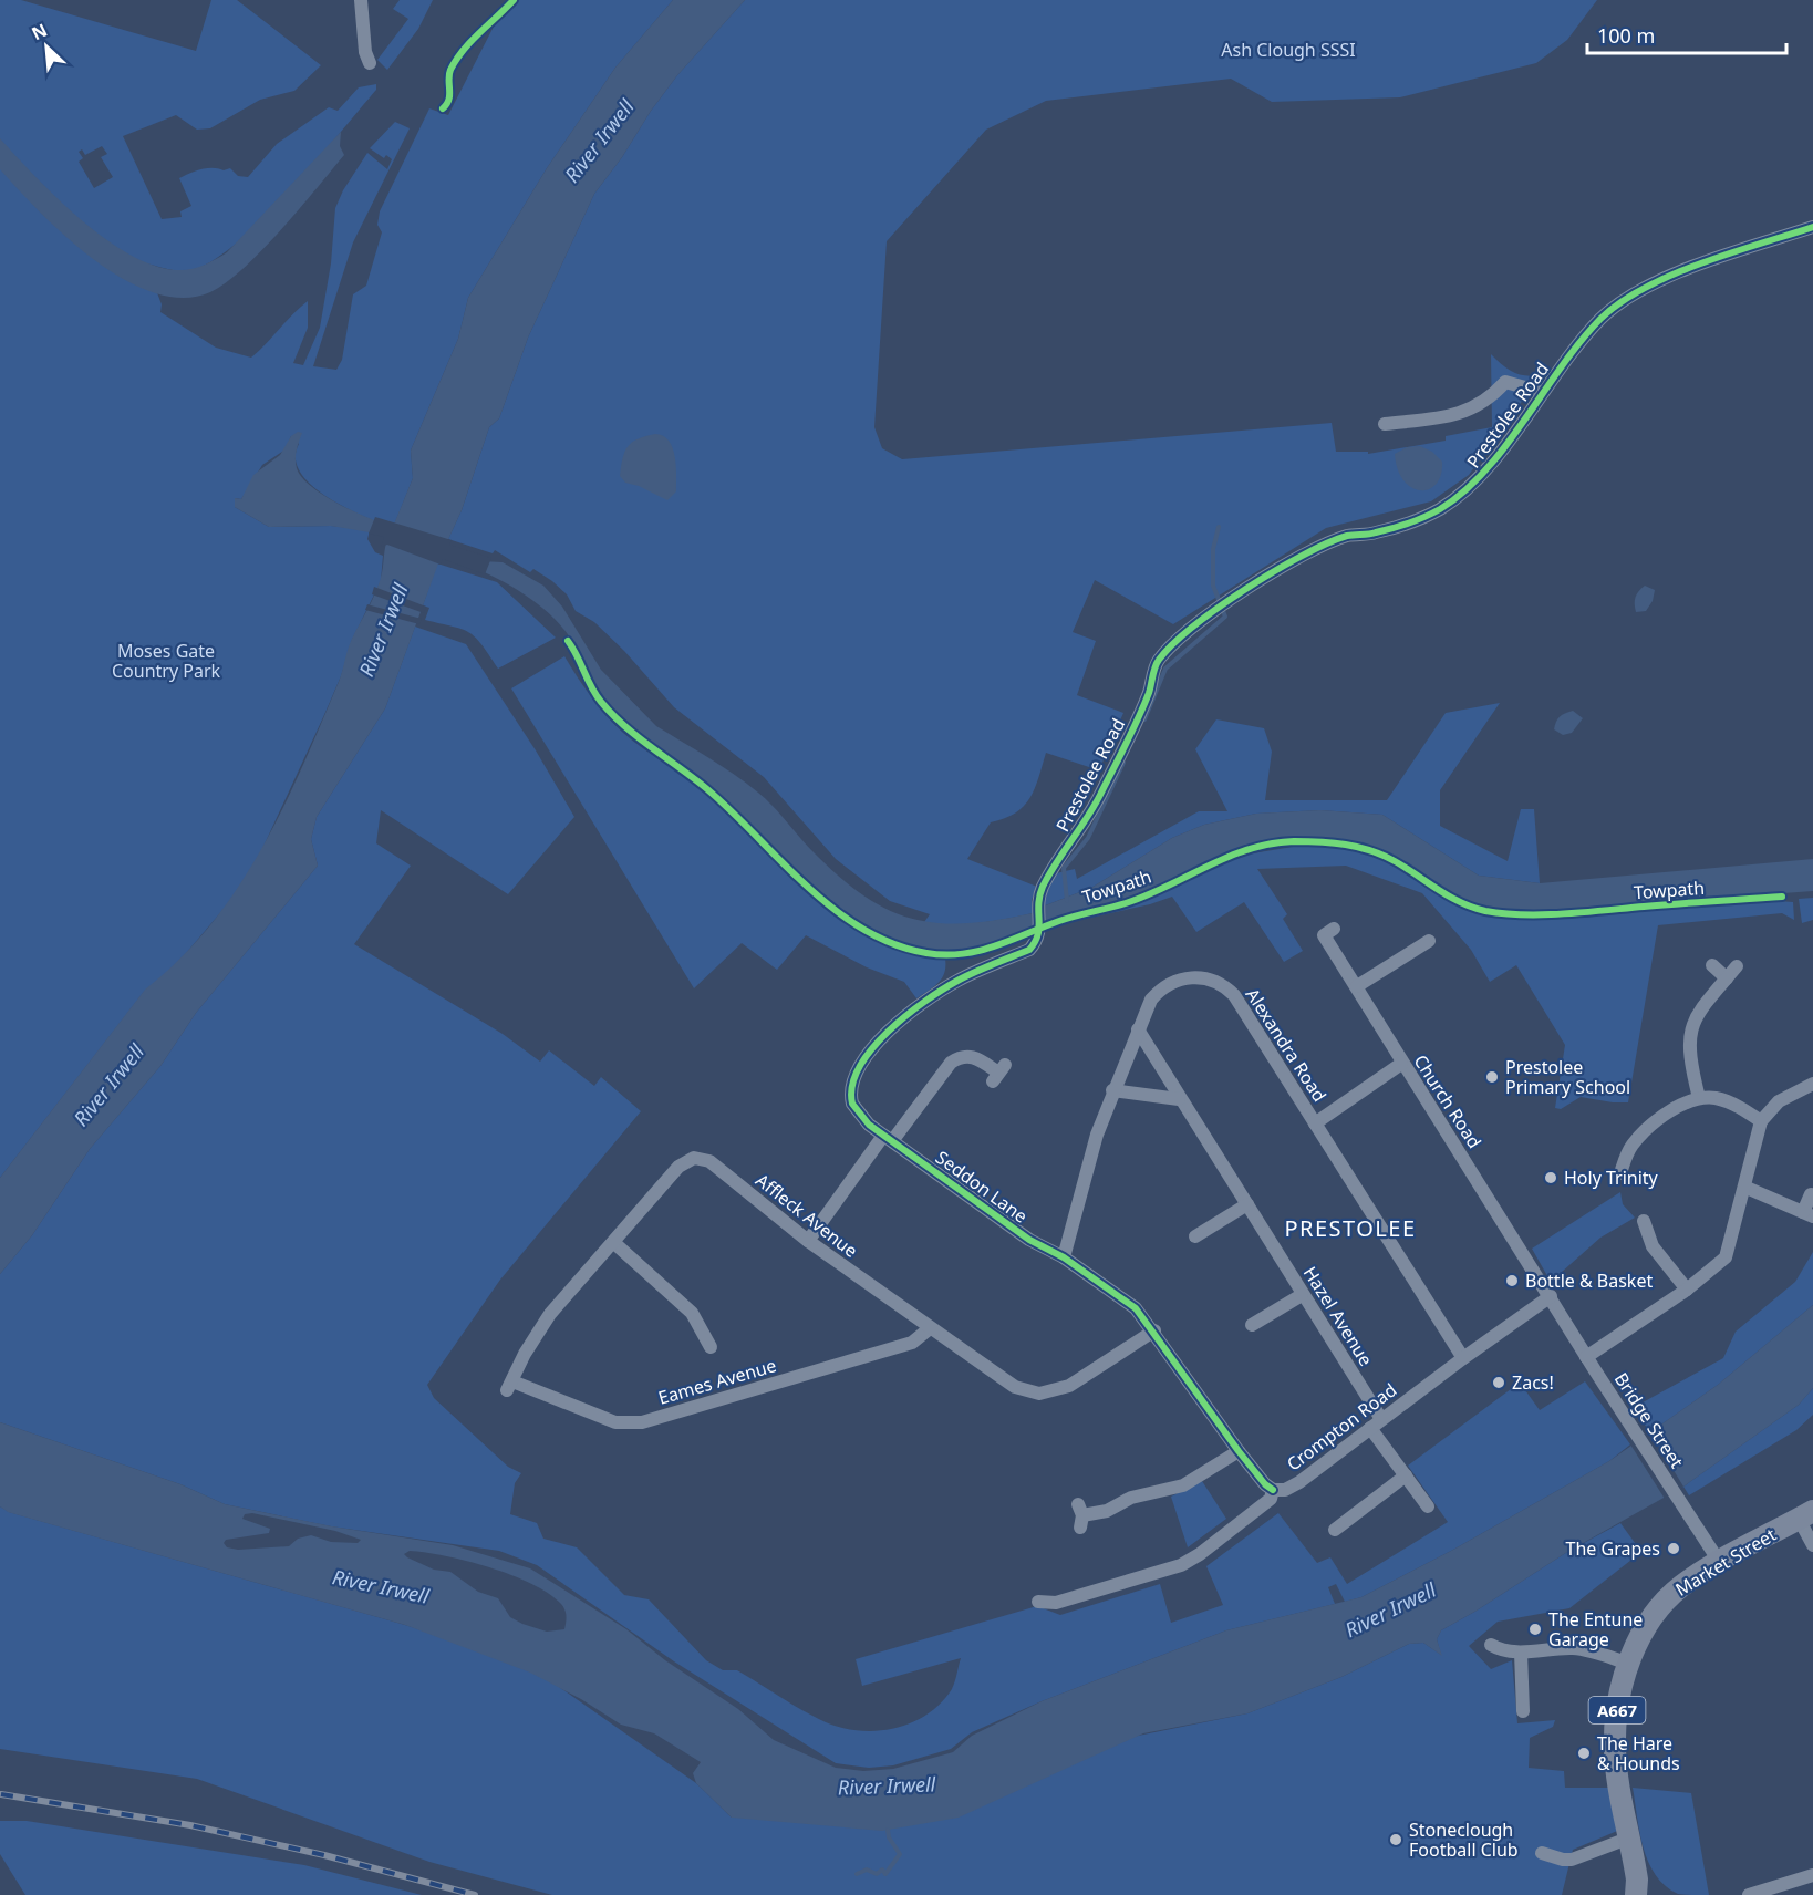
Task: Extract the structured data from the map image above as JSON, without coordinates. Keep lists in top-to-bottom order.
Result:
{
  "streets": {
    "main road": ["Market Street", "A667"],
    "street": [
      "Prestolee Road",
      "Alexandra Road",
      "Church Road",
      "Seddon Lane",
      "Affleck Avenue",
      "Hazel Avenue",
      "Eames Avenue",
      "Bridge Street",
      "Crompton Road"
    ],
    "cycle path": ["Towpath"]
  },
  "crossings": [
    ["Prestolee Road", "Seddon Lane"],
    ["Alexandra Road", "Seddon Lane"],
    ["Alexandra Road", "Hazel Avenue"],
    ["Alexandra Road", "Crompton Road"],
    ["Church Road", "Bridge Street"],
    ["Church Road", "Crompton Road"],
    ["Seddon Lane", "Affleck Avenue"],
    ["Seddon Lane", "Crompton Road"],
    ["Affleck Avenue", "Eames Avenue"],
    ["Hazel Avenue", "Crompton Road"],
    ["Bridge Street", "Crompton Road"],
    ["Bridge Street", "Market Street"]
  ],
  "districts": ["PRESTOLEE"],
  "water": ["River Irwell"],
  "parks": ["Ash Clough SSSI", "Moses Gate Country Park"],
  "places": [
    "Prestolee Primary School",
    "Holy Trinity",
    "Bottle & Basket",
    "Zacs!",
    "The Grapes",
    "The Entune Garage",
    "The Hare & Hounds",
    "Stoneclough Football Club"
  ],
  "scale_bar": "100 m",
  "north": "top left"
}
